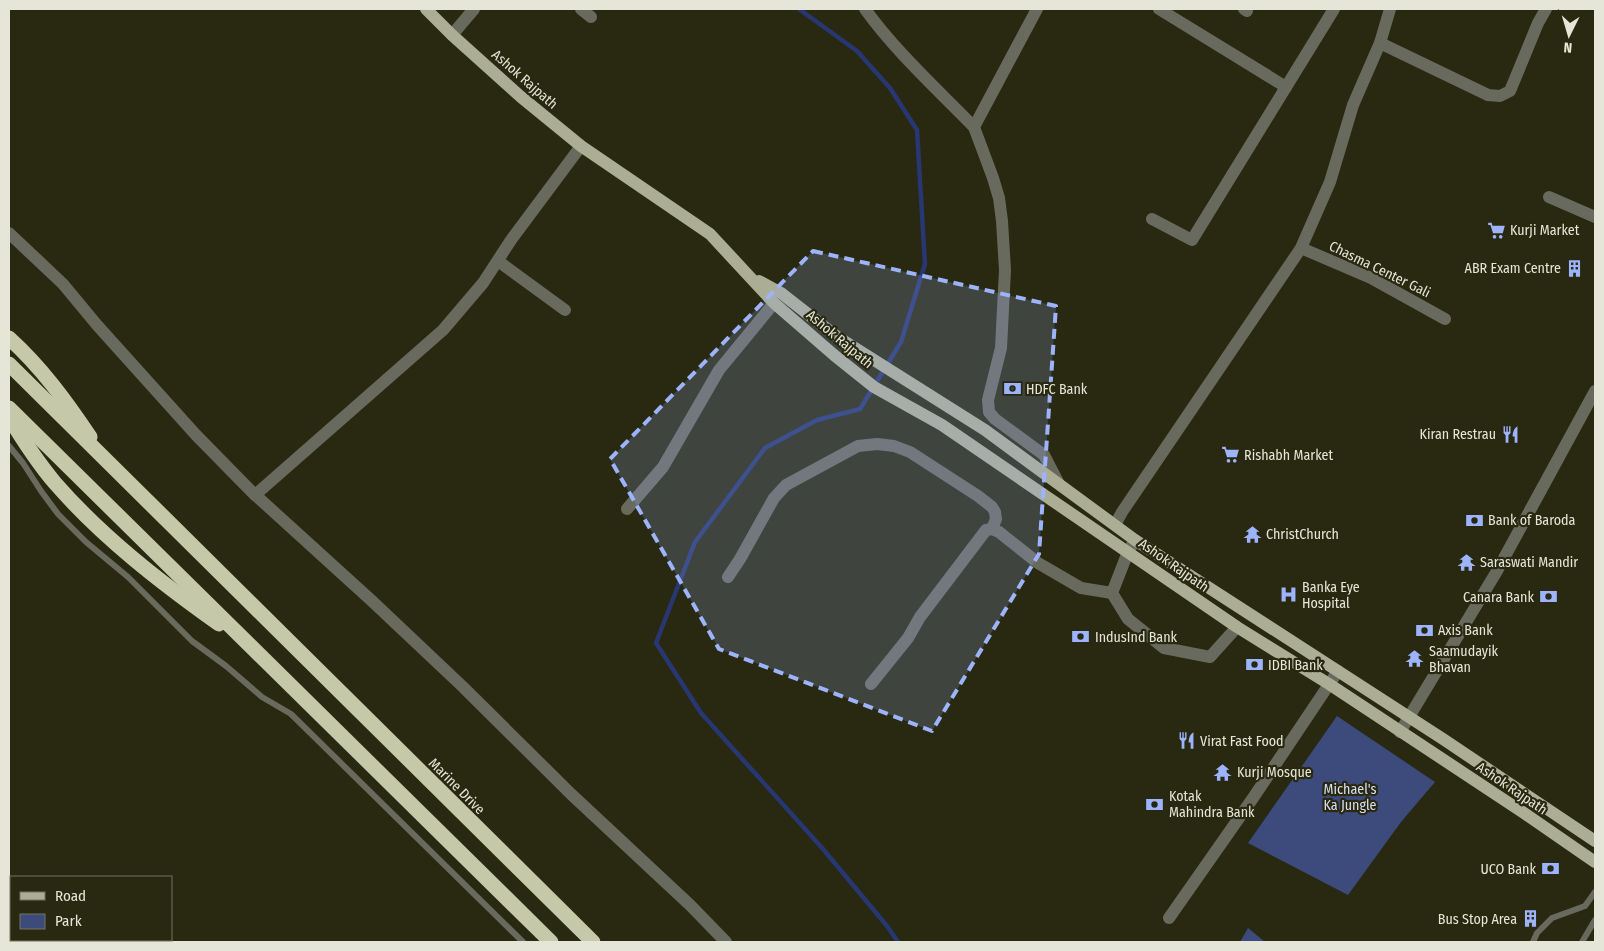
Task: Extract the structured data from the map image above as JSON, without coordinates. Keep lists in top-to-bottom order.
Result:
{
  "streets": {
    "highway": ["Marine Drive"],
    "main road": ["Ashok Rajpath"],
    "street": ["Chasma Center Gali"]
  },
  "parks": ["Michael's Ka Jungle"],
  "places": {
    "supermarket": ["Kurji Market", "Rishabh Market"],
    "building": ["ABR Exam Centre", "Bus Stop Area"],
    "bank": [
      "HDFC Bank",
      "Bank of Baroda",
      "Canara Bank",
      "Axis Bank",
      "IndusInd Bank",
      "IDBI Bank",
      "Kotak Mahindra Bank",
      "UCO Bank"
    ],
    "restaurant": ["Kiran Restrau", "Virat Fast Food"],
    "temple": [
      "ChristChurch",
      "Saraswati Mandir",
      "Saamudayik Bhavan",
      "Kurji Mosque"
    ],
    "hospital": ["Banka Eye Hospital"]
  },
  "legend": ["Road", "Park"],
  "north": "bottom"
}
